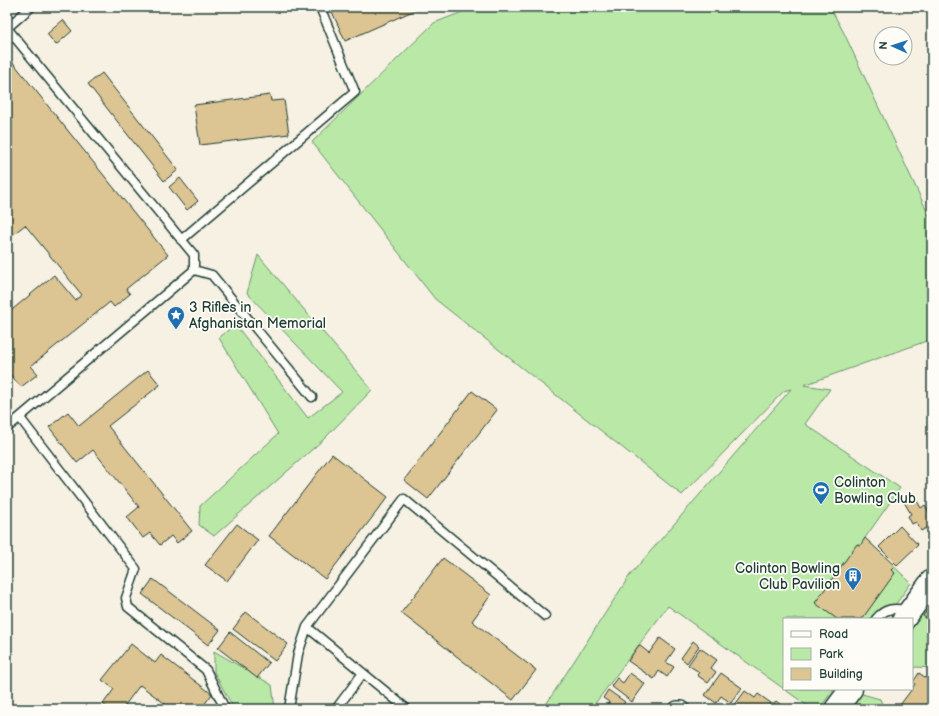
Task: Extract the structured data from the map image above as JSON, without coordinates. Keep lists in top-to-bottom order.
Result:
{
  "places": {
    "place": ["3 Rifles in Afghanistan Memorial"],
    "sports": ["Colinton Bowling Club"],
    "building": ["Colinton Bowling Club Pavilion"]
  },
  "legend": ["Road", "Park", "Building"],
  "north": "left"
}
